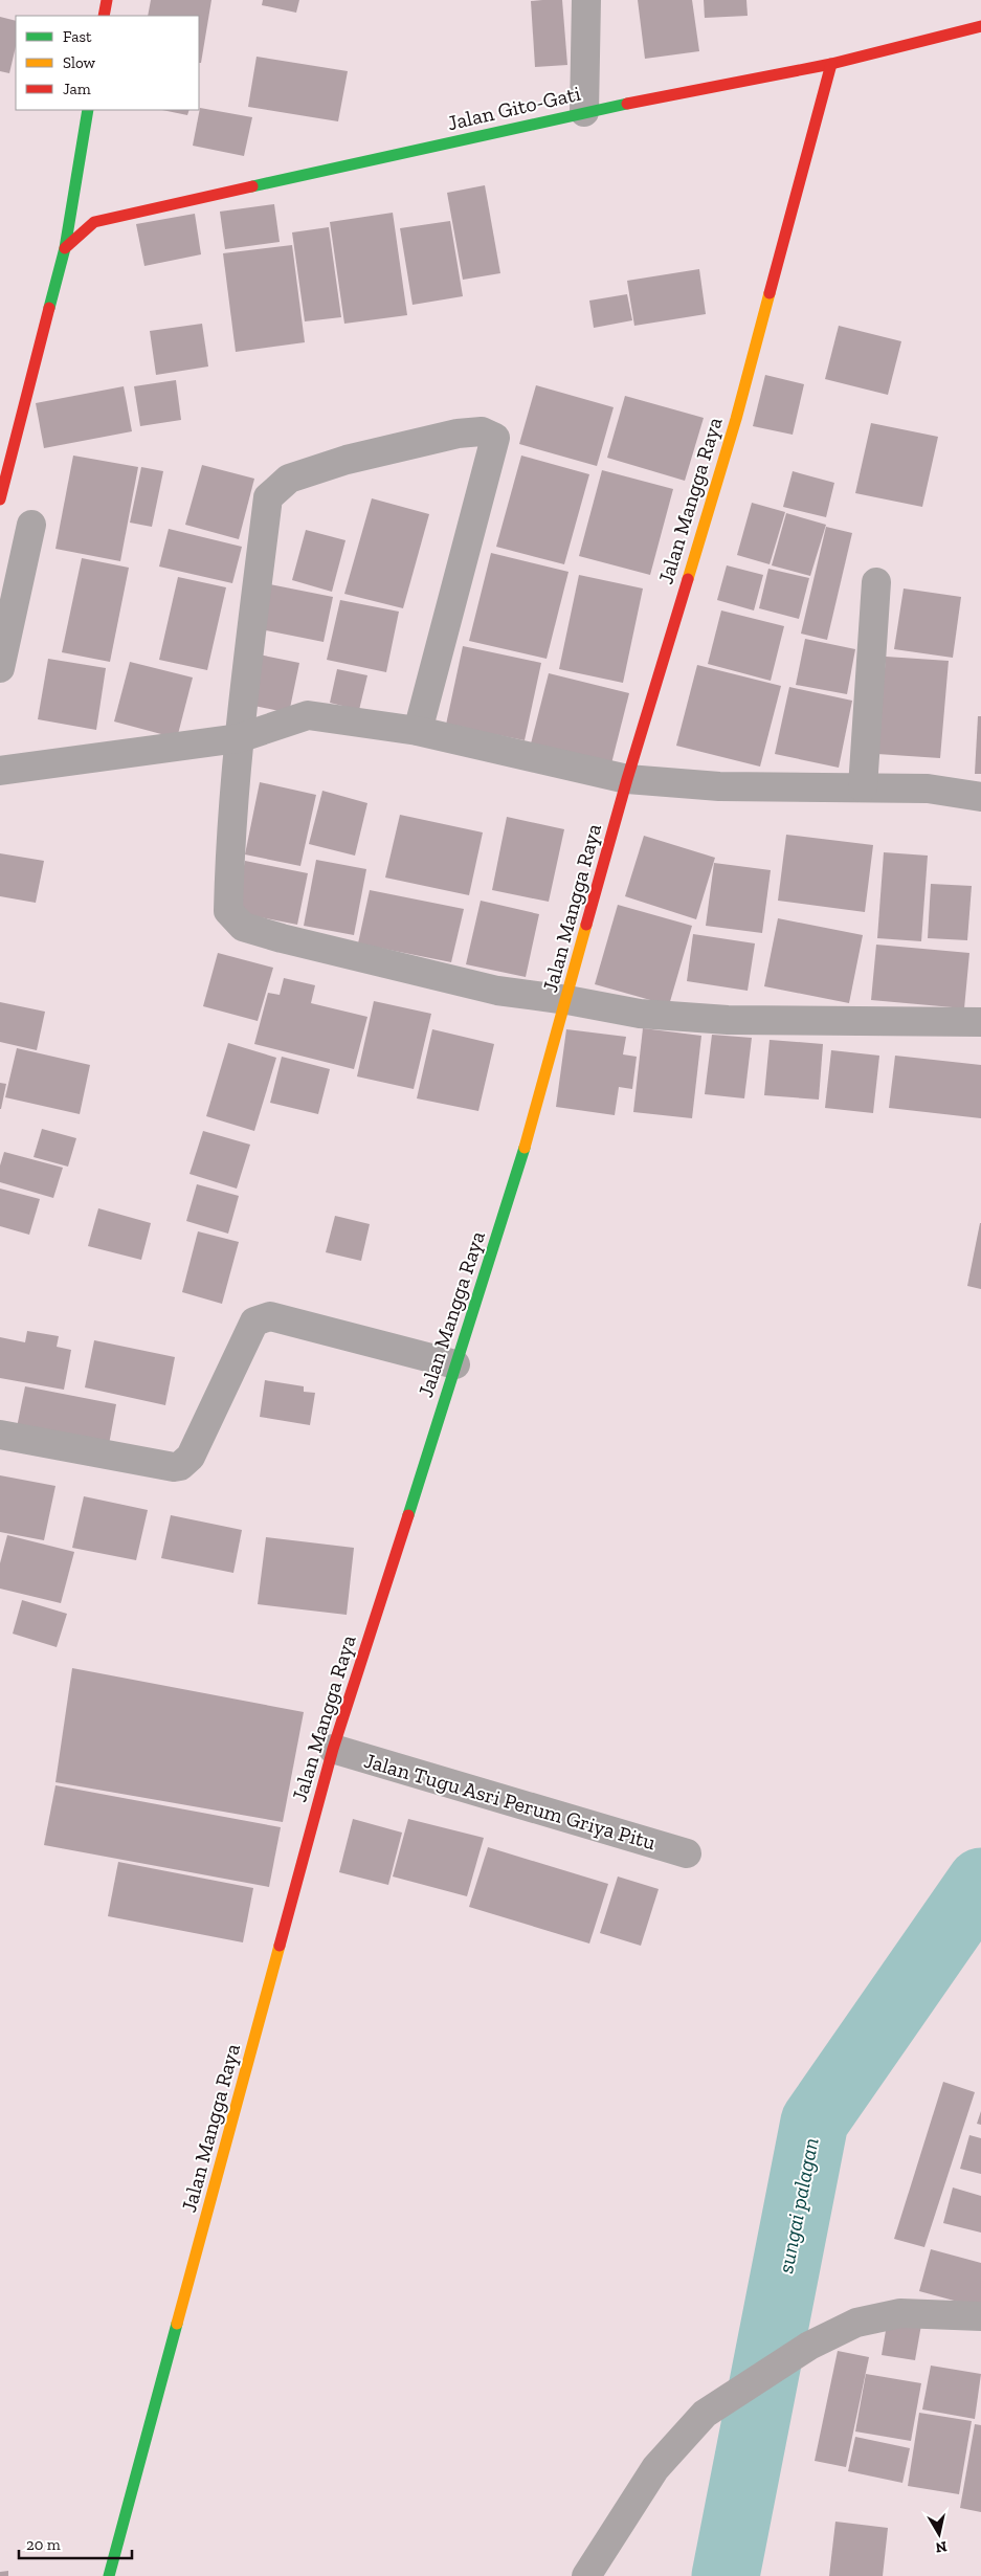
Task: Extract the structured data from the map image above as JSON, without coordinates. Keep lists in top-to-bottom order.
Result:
{
  "streets": {
    "street": ["Jalan Gito-Gati", "Jalan Mangga Raya", "Jalan Tugu Asri Perum Griya Pitu"]
  },
  "crossings": [
    ["Jalan Gito-Gati", "Jalan Mangga Raya"],
    ["Jalan Mangga Raya", "Jalan Tugu Asri Perum Griya Pitu"]
  ],
  "water": ["sungai palagan"],
  "legend": ["Fast", "Slow", "Jam"],
  "scale_bar": "20 m",
  "north": "bottom"
}
